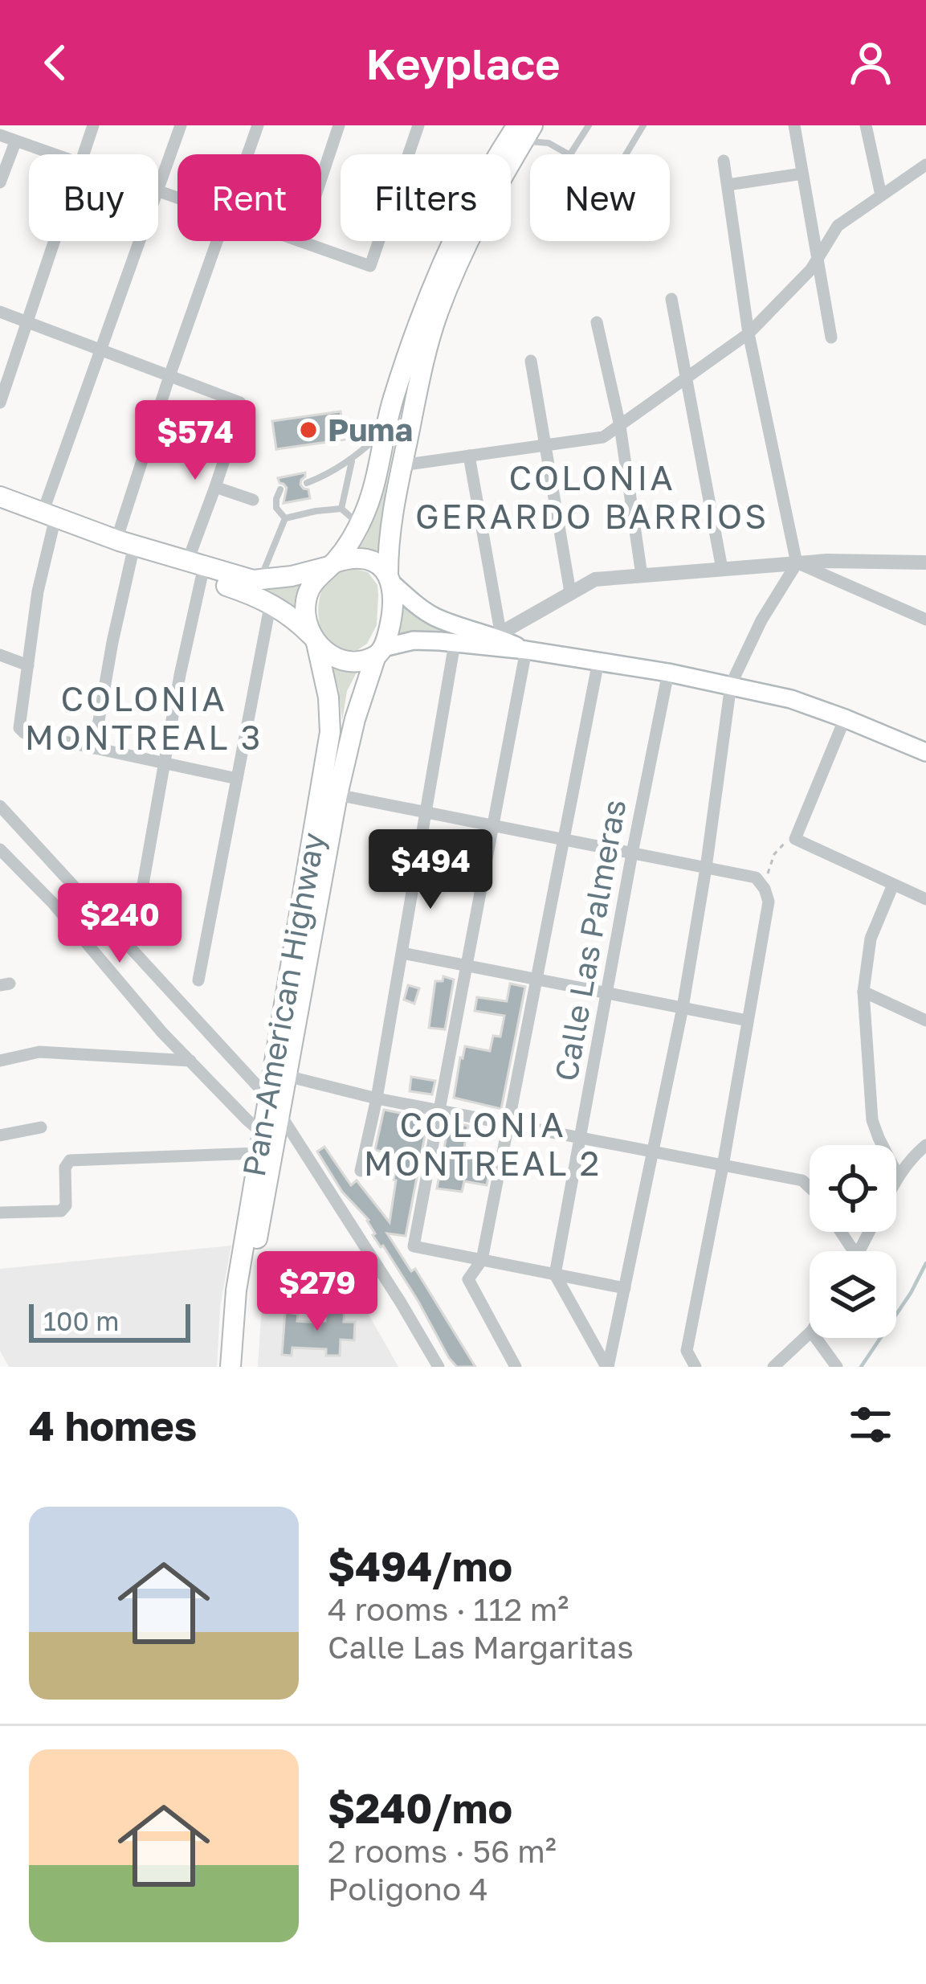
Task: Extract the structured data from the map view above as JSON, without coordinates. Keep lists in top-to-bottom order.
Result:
{
  "streets": {
    "main road": ["Pan-American Highway"],
    "street": ["Calle Las Palmeras"]
  },
  "districts": ["COLONIA GERARDO BARRIOS", "COLONIA MONTREAL 3", "COLONIA MONTREAL 2"],
  "places": ["Puma"],
  "scale_bar": "100 m",
  "page": {
    "header": "Keyplace",
    "chip": [
      "Buy",
      "Rent",
      "Filters",
      "New"
    ],
    "price": [
      "$574",
      "$494",
      "$240",
      "$279"
    ],
    "scale": "100 m",
    "heading": "4 homes",
    "list": [
      {
        "name": "$494/mo",
        "note": "4 rooms · 112 m² · Calle Las Margaritas"
      },
      {
        "name": "$240/mo",
        "note": "2 rooms · 56 m² · Poligono 4"
      }
    ]
  }
}
